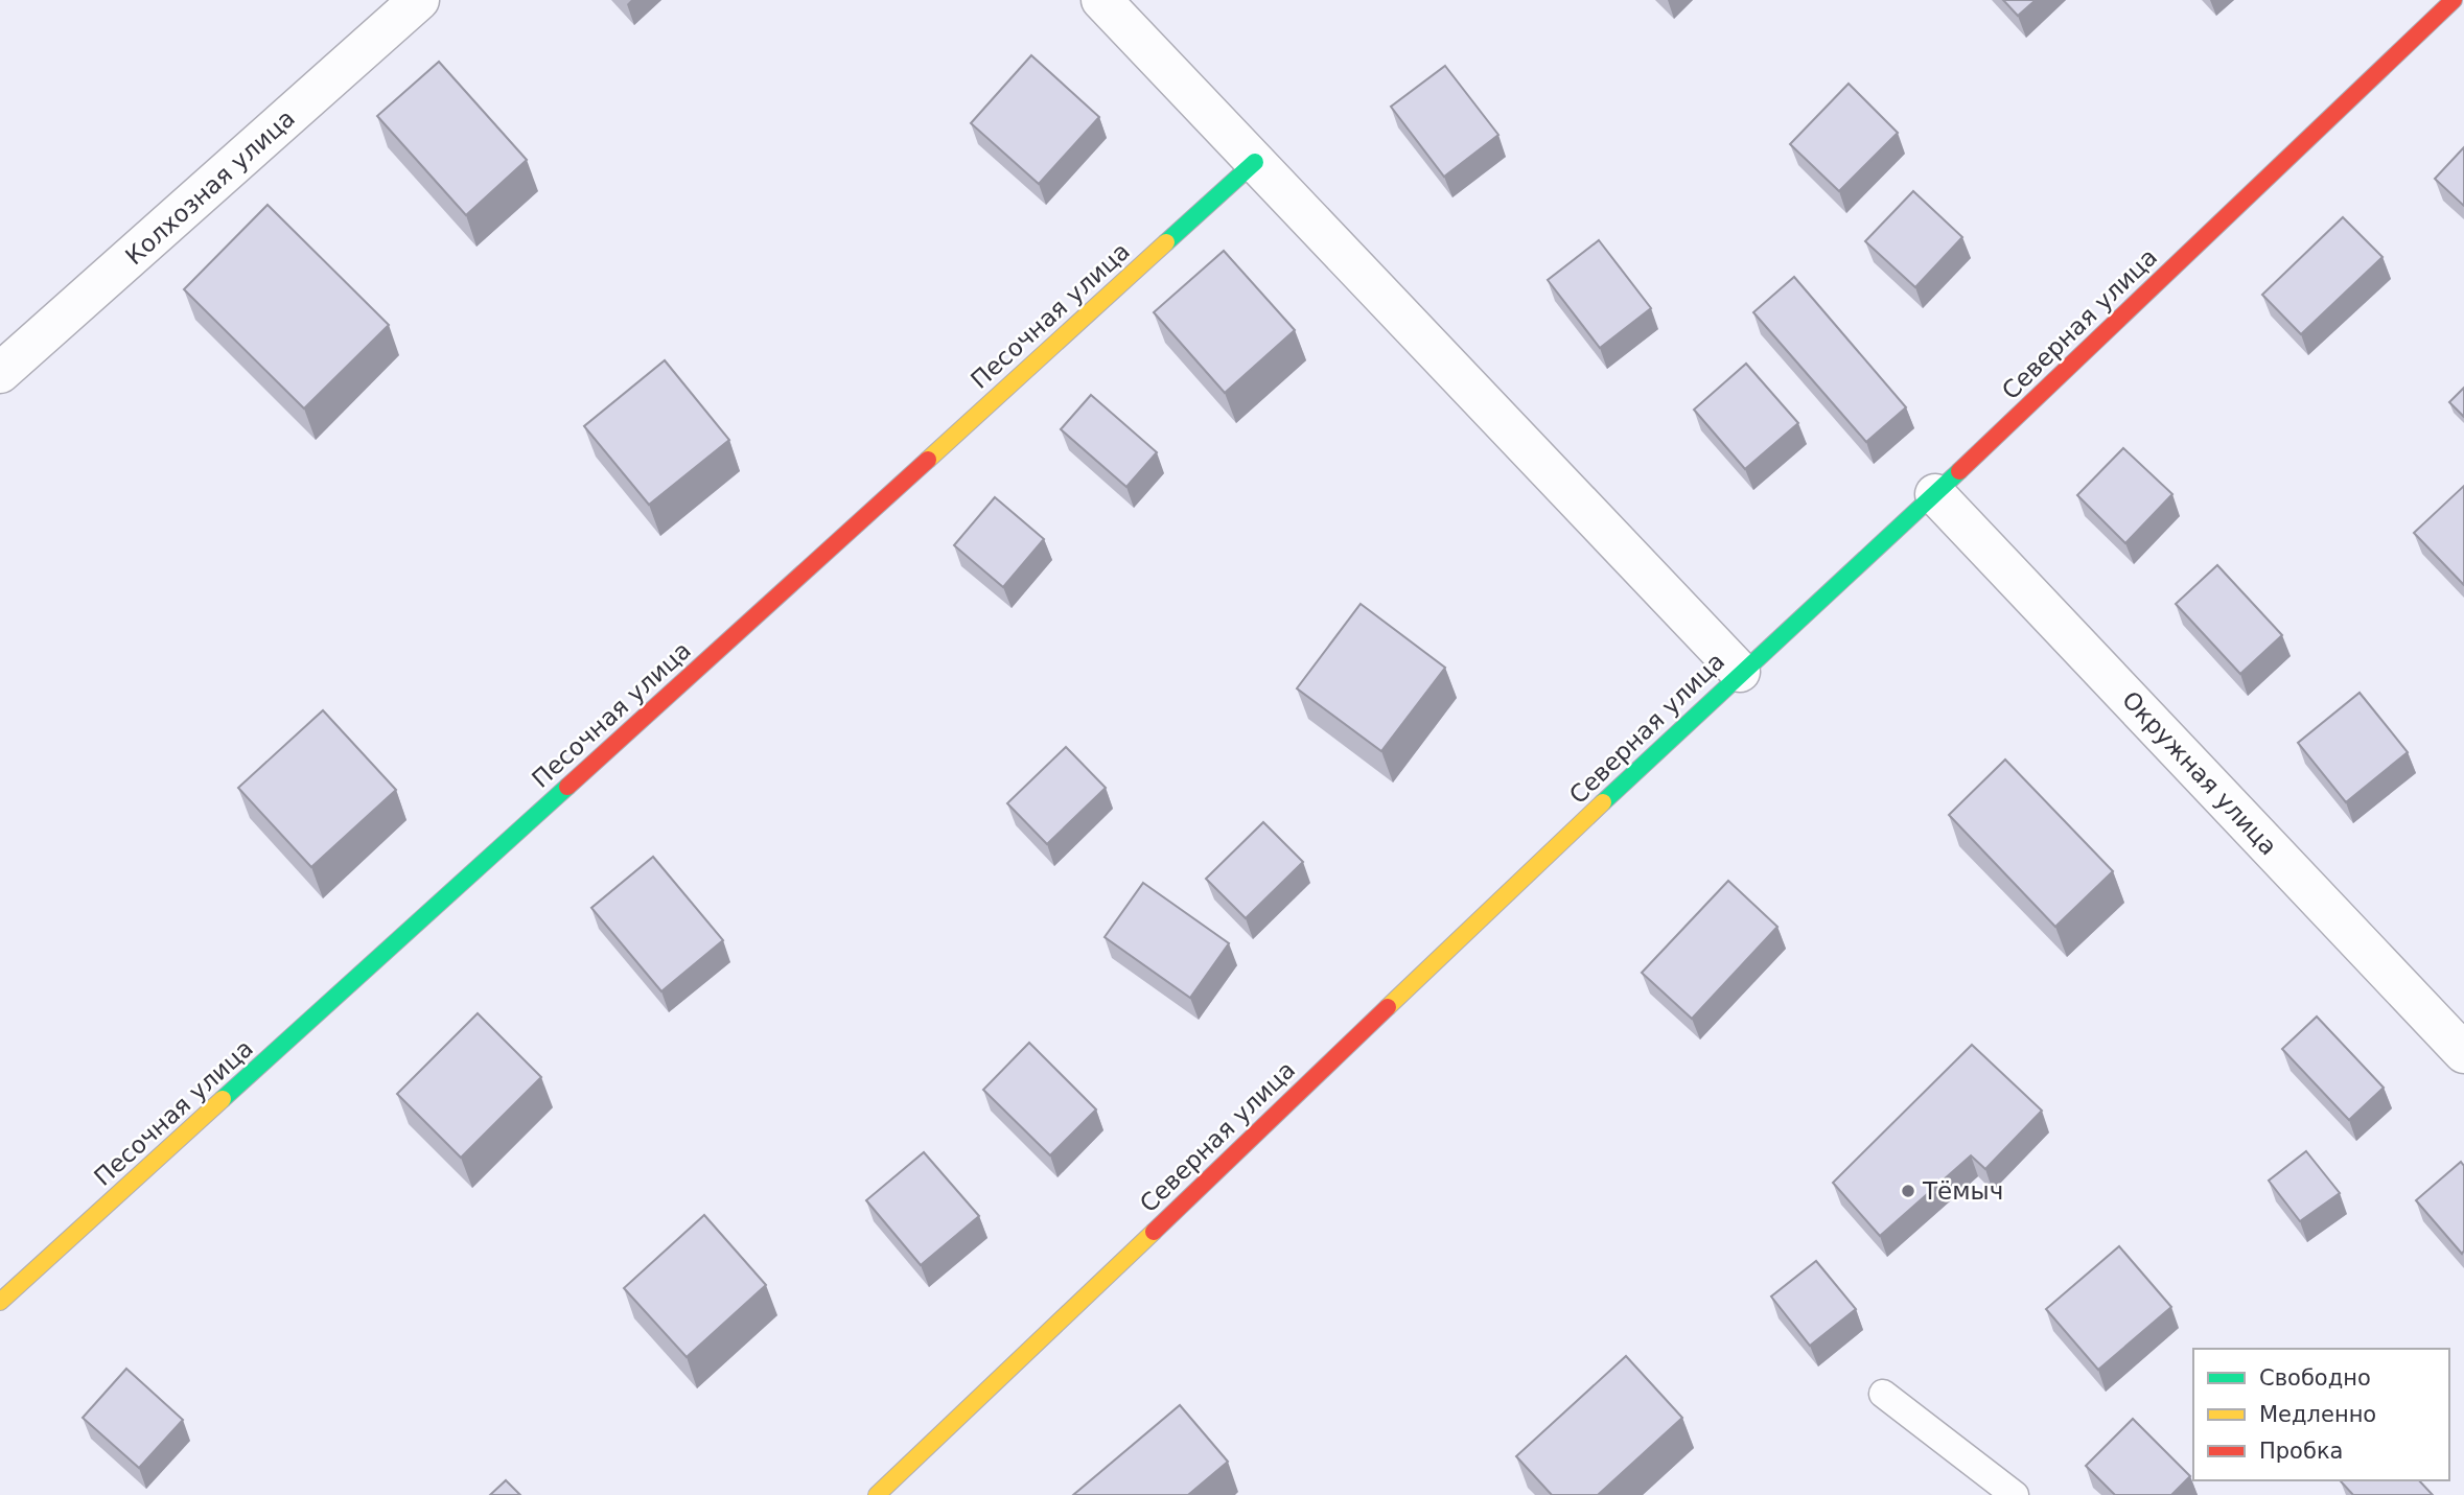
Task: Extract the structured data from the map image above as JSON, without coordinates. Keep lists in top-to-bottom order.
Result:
{
  "streets": {
    "street": [
      "Колхозная улица",
      "Песочная улица",
      "Северная улица",
      "Окружная улица"
    ]
  },
  "crossings": [
    ["Северная улица", "Окружная улица"]
  ],
  "places": ["Тёмыч"],
  "legend": ["Свободно", "Медленно", "Пробка"]
}
